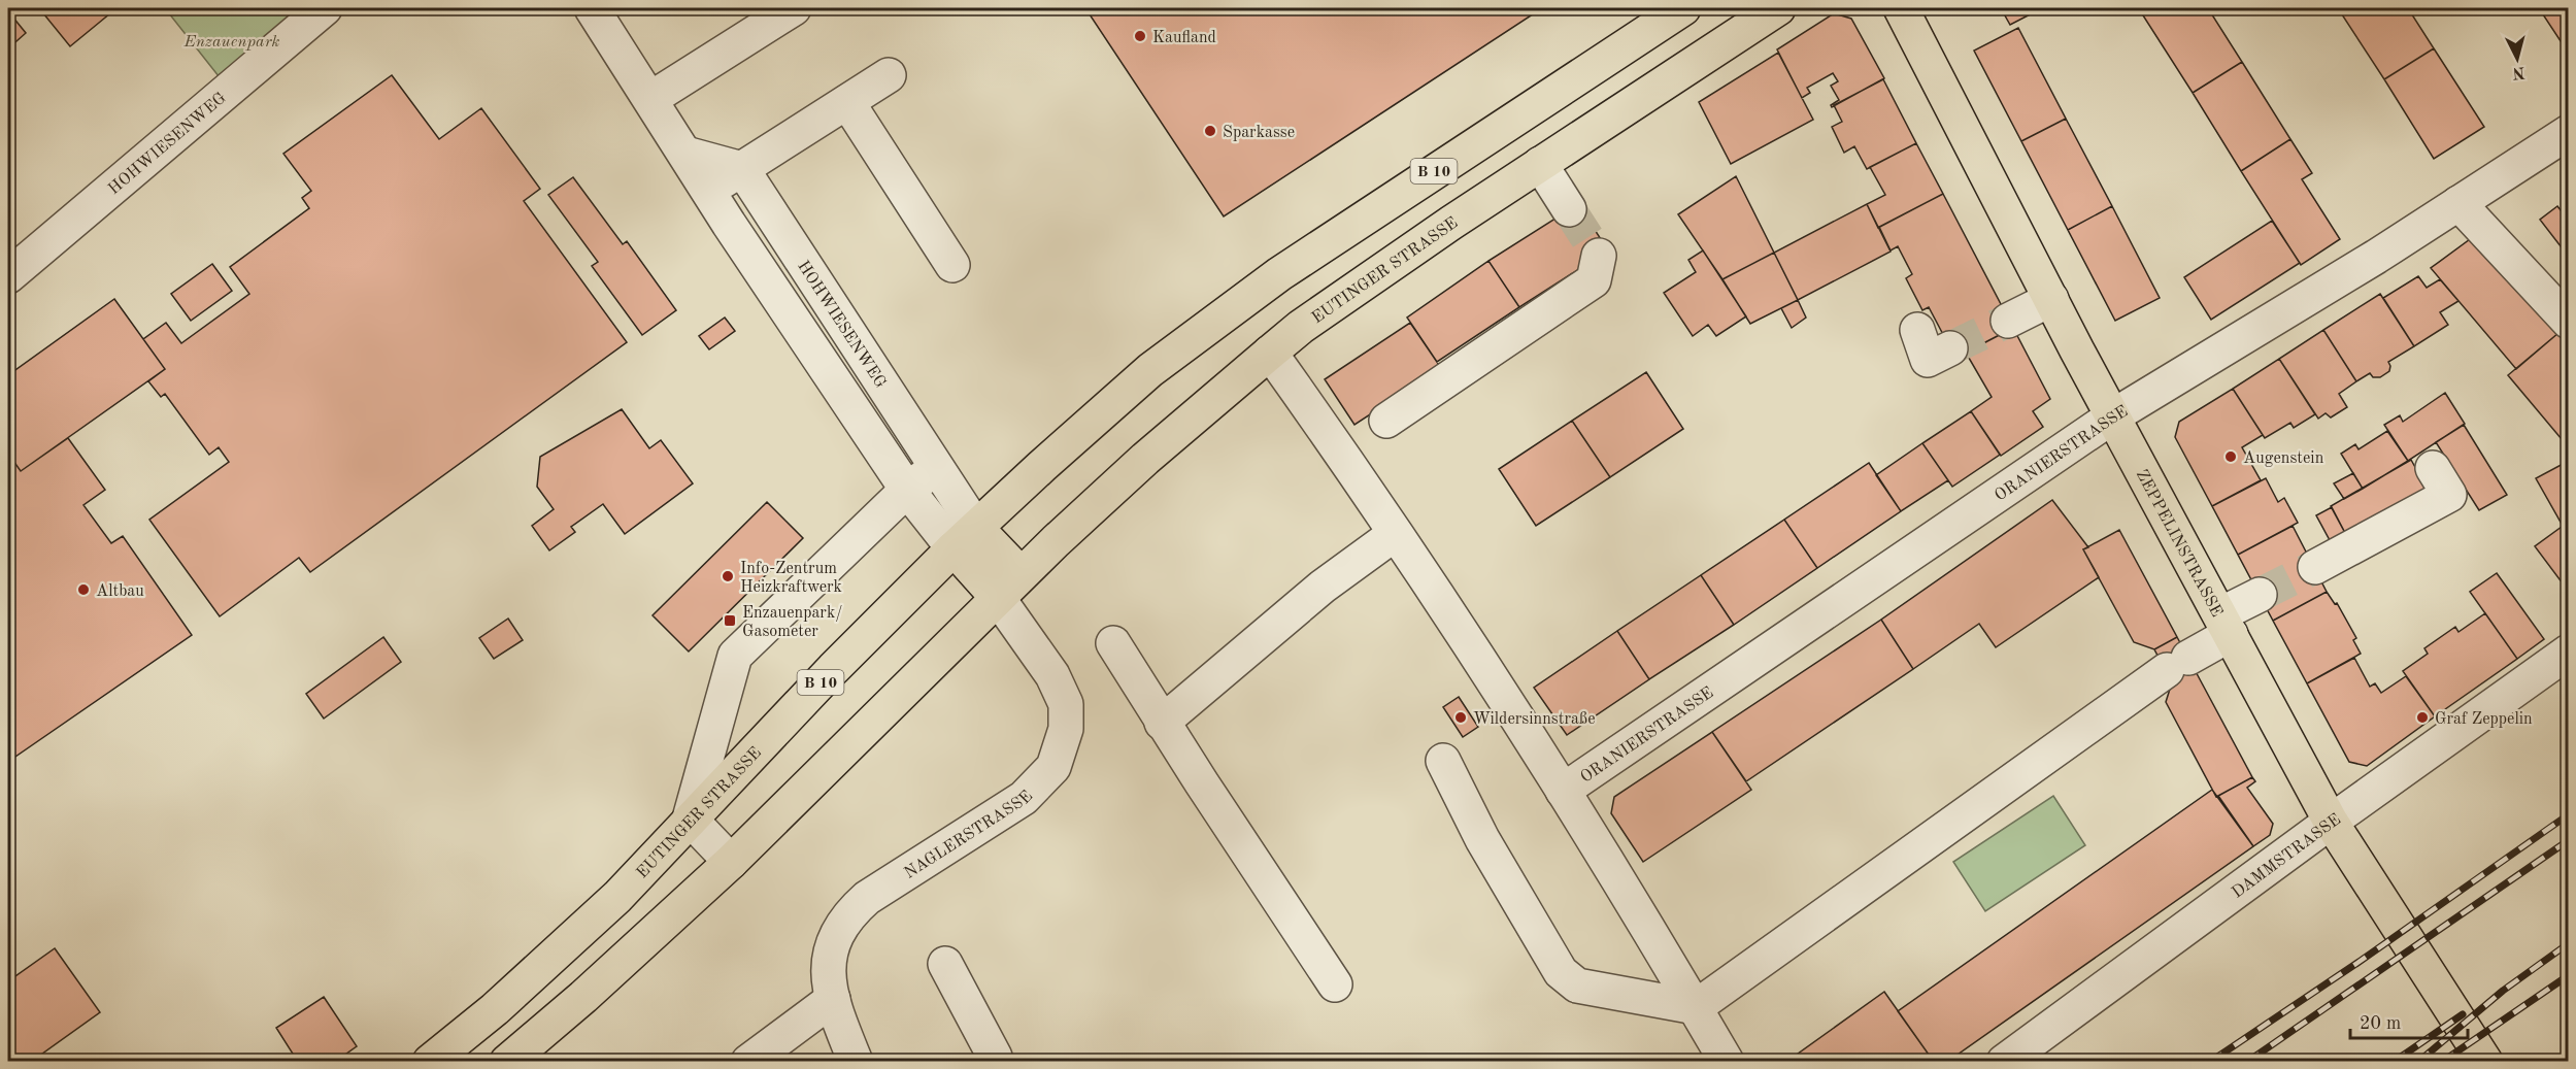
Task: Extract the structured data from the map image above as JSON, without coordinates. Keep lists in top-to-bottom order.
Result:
{
  "streets": {
    "main road": ["B 10", "EUTINGER STRASSE", "ZEPPELINSTRASSE"],
    "street": [
      "HOHWIESENWEG",
      "ORANIERSTRASSE",
      "NAGLERSTRASSE",
      "DAMMSTRASSE"
    ]
  },
  "crossings": [
    ["HOHWIESENWEG", "EUTINGER STRASSE"],
    ["EUTINGER STRASSE", "NAGLERSTRASSE"],
    ["ORANIERSTRASSE", "ZEPPELINSTRASSE"],
    ["ZEPPELINSTRASSE", "DAMMSTRASSE"]
  ],
  "parks": ["Enzauenpark"],
  "places": {
    "other": [
      "Kaufland",
      "Sparkasse",
      "Augenstein",
      "Info-Zentrum Heizkraftwerk",
      "Altbau",
      "Wildersinnstraße",
      "Graf Zeppelin"
    ],
    "transit": ["Enzauenpark/ Gasometer"]
  },
  "scale_bar": "20 m",
  "north": "bottom"
}
